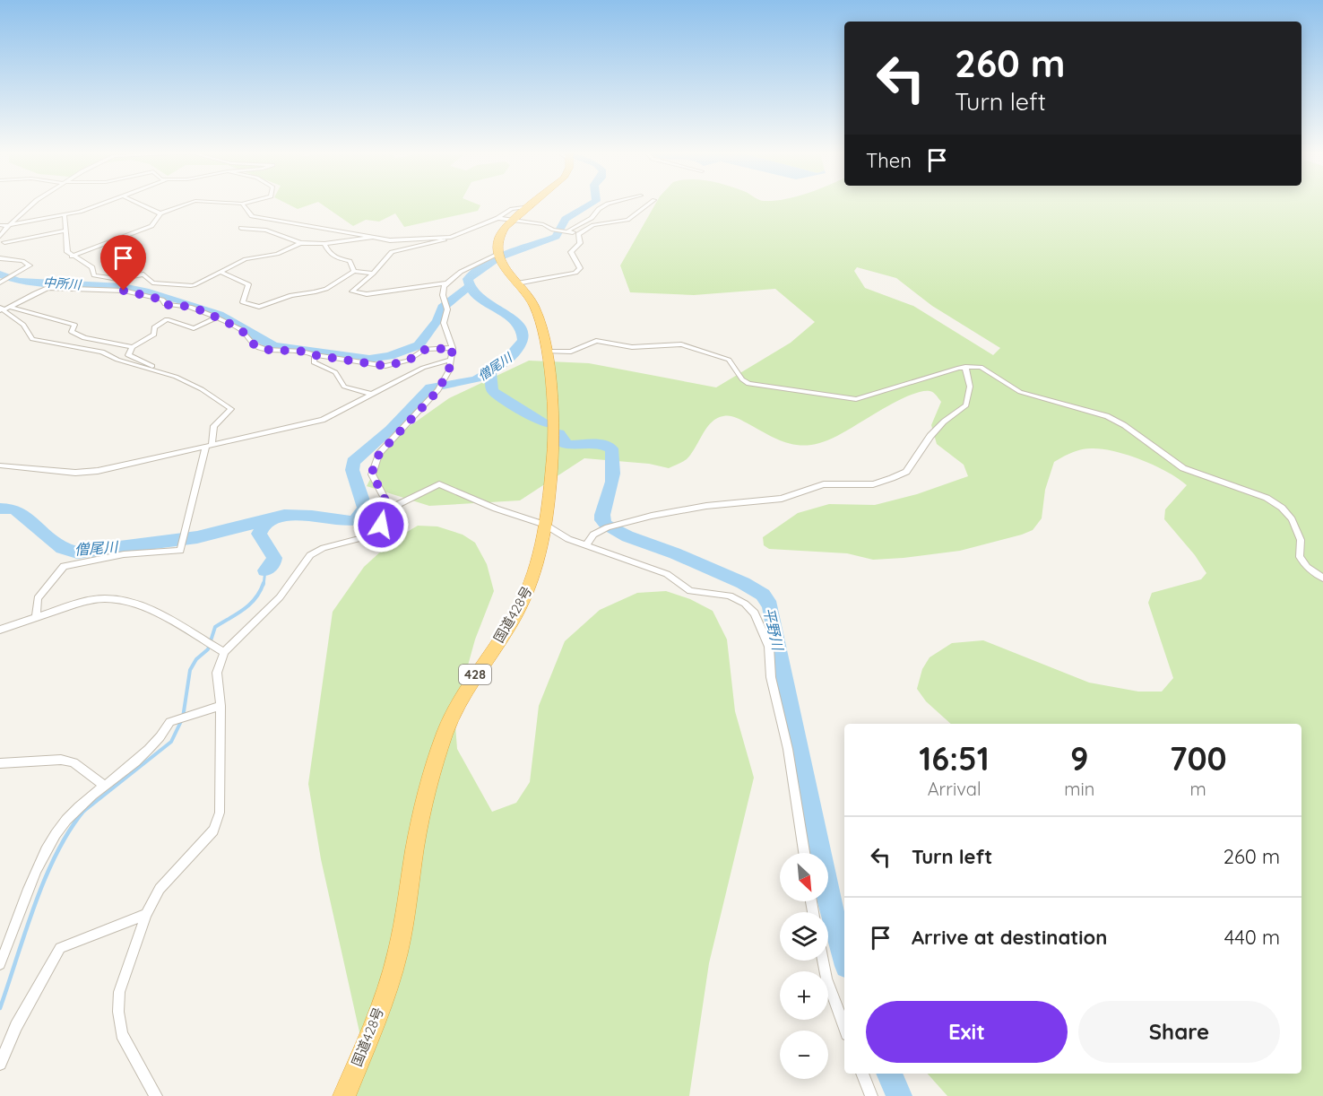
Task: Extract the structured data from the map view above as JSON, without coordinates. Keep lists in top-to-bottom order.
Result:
{
  "streets": {
    "highway": ["国道428号", "428"]
  },
  "water": ["中所川", "僧尾川", "平野川"],
  "north": "bottom right",
  "page": {
    "turn": ["260 m", "Turn left"],
    "then": "Then",
    "eta": [
      "16:51",
      "Arrival",
      "9",
      "min",
      "700",
      "m"
    ],
    "list": [
      {
        "name": "Turn left",
        "value": "260 m"
      },
      {
        "name": "Arrive at destination",
        "value": "440 m"
      }
    ],
    "map_buttons": ["+", "−"],
    "buttons": ["Exit", "Share"]
  }
}
